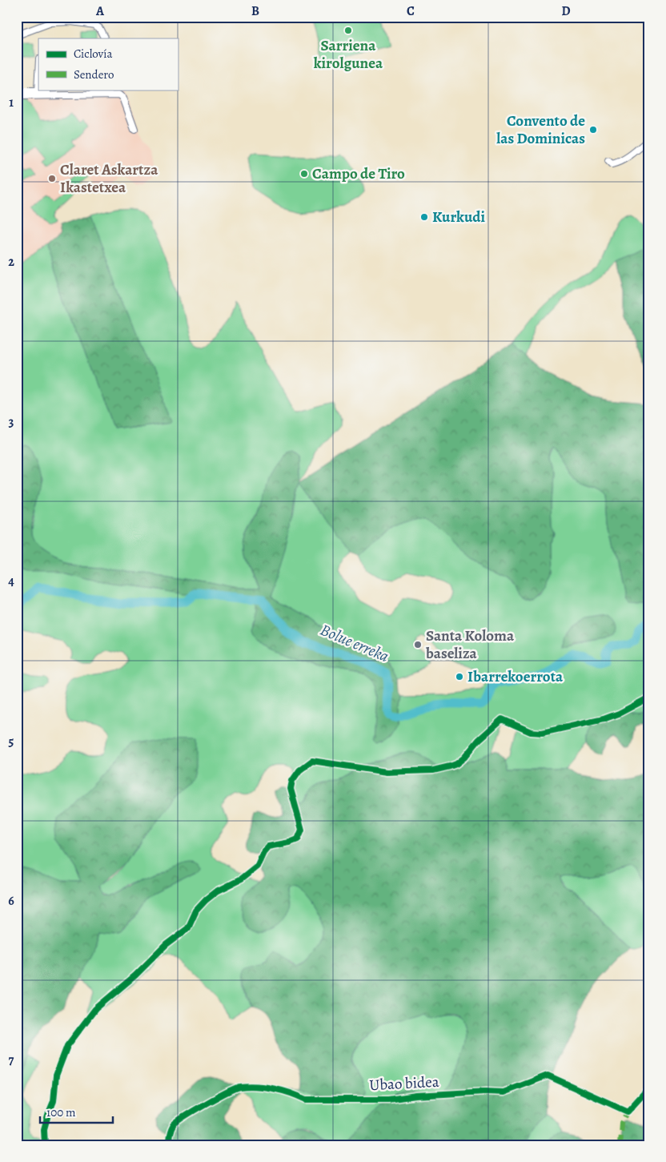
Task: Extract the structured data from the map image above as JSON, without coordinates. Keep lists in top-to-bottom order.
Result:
{
  "streets": {
    "street": ["Ubao bidea"]
  },
  "water": ["Bolue erreka"],
  "places": [
    "Sarriena kirolgunea",
    "Convento de las Dominicas",
    "Campo de Tiro",
    "Claret Askartza Ikastetxea",
    "Kurkudi",
    "Santa Koloma baseliza",
    "Ibarrekoerrota"
  ],
  "legend": ["Ciclovía", "Sendero"],
  "scale_bar": "100 m",
  "grid": {
    "columns": [
      "A",
      "B",
      "C",
      "D"
    ],
    "rows": [
      "1",
      "2",
      "3",
      "4",
      "5",
      "6",
      "7"
    ]
  }
}
